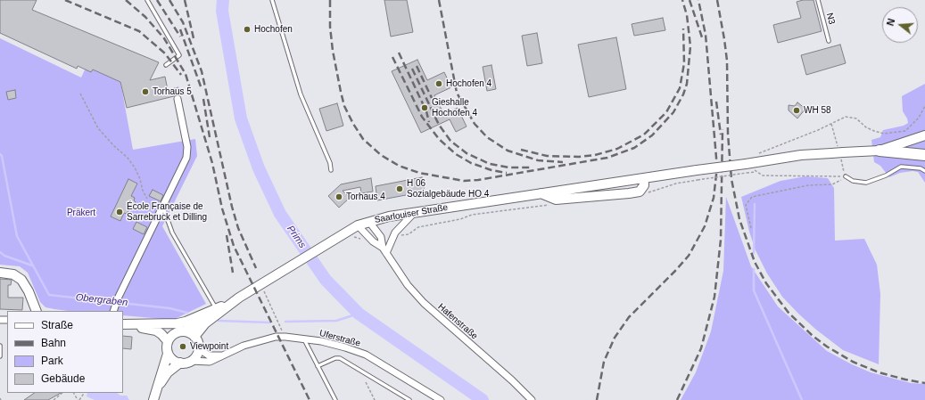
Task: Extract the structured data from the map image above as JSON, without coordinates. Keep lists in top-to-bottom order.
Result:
{
  "streets": {
    "main road": ["Saarlouiser Straße"],
    "street": ["Hafenstraße", "Uferstraße"],
    "lane": ["N3"]
  },
  "crossings": [
    ["Saarlouiser Straße", "Hafenstraße"],
    ["Saarlouiser Straße", "Uferstraße"]
  ],
  "water": ["Prims", "Obergraben"],
  "parks": ["Präkert"],
  "places": [
    "Hochofen",
    "Hochofen 4",
    "Torhaus 5",
    "Gieshalle Hochofen 4",
    "WH 58",
    "H 06 Sozialgebäude HO 4",
    "Torhaus 4",
    "École Française de Sarrebruck et Dilling",
    "Viewpoint"
  ],
  "legend": [
    "Straße",
    "Bahn",
    "Park",
    "Gebäude"
  ],
  "north": "left"
}
